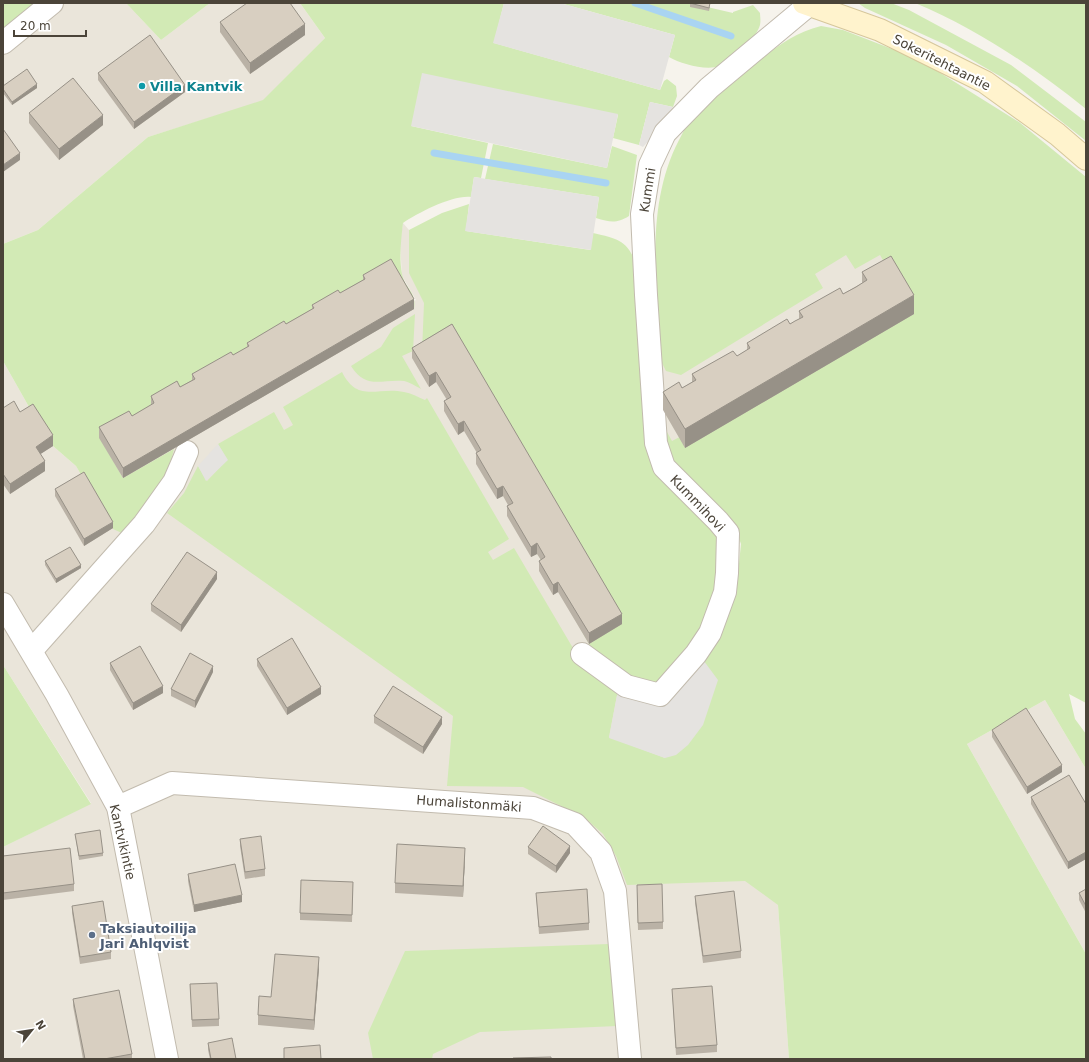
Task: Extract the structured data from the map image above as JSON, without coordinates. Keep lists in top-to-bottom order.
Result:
{
  "streets": {
    "street": [
      "Sokeritehtaantie",
      "Kummi",
      "Kummihovi",
      "Humalistonmäki",
      "Kantvikintie"
    ]
  },
  "crossings": [
    ["Sokeritehtaantie", "Kummi"],
    ["Kummi", "Kummihovi"],
    ["Humalistonmäki", "Kantvikintie"]
  ],
  "places": ["Villa Kantvik", "Taksiautoilija Jari Ahlqvist"],
  "scale_bar": "20 m",
  "north": "top right"
}
